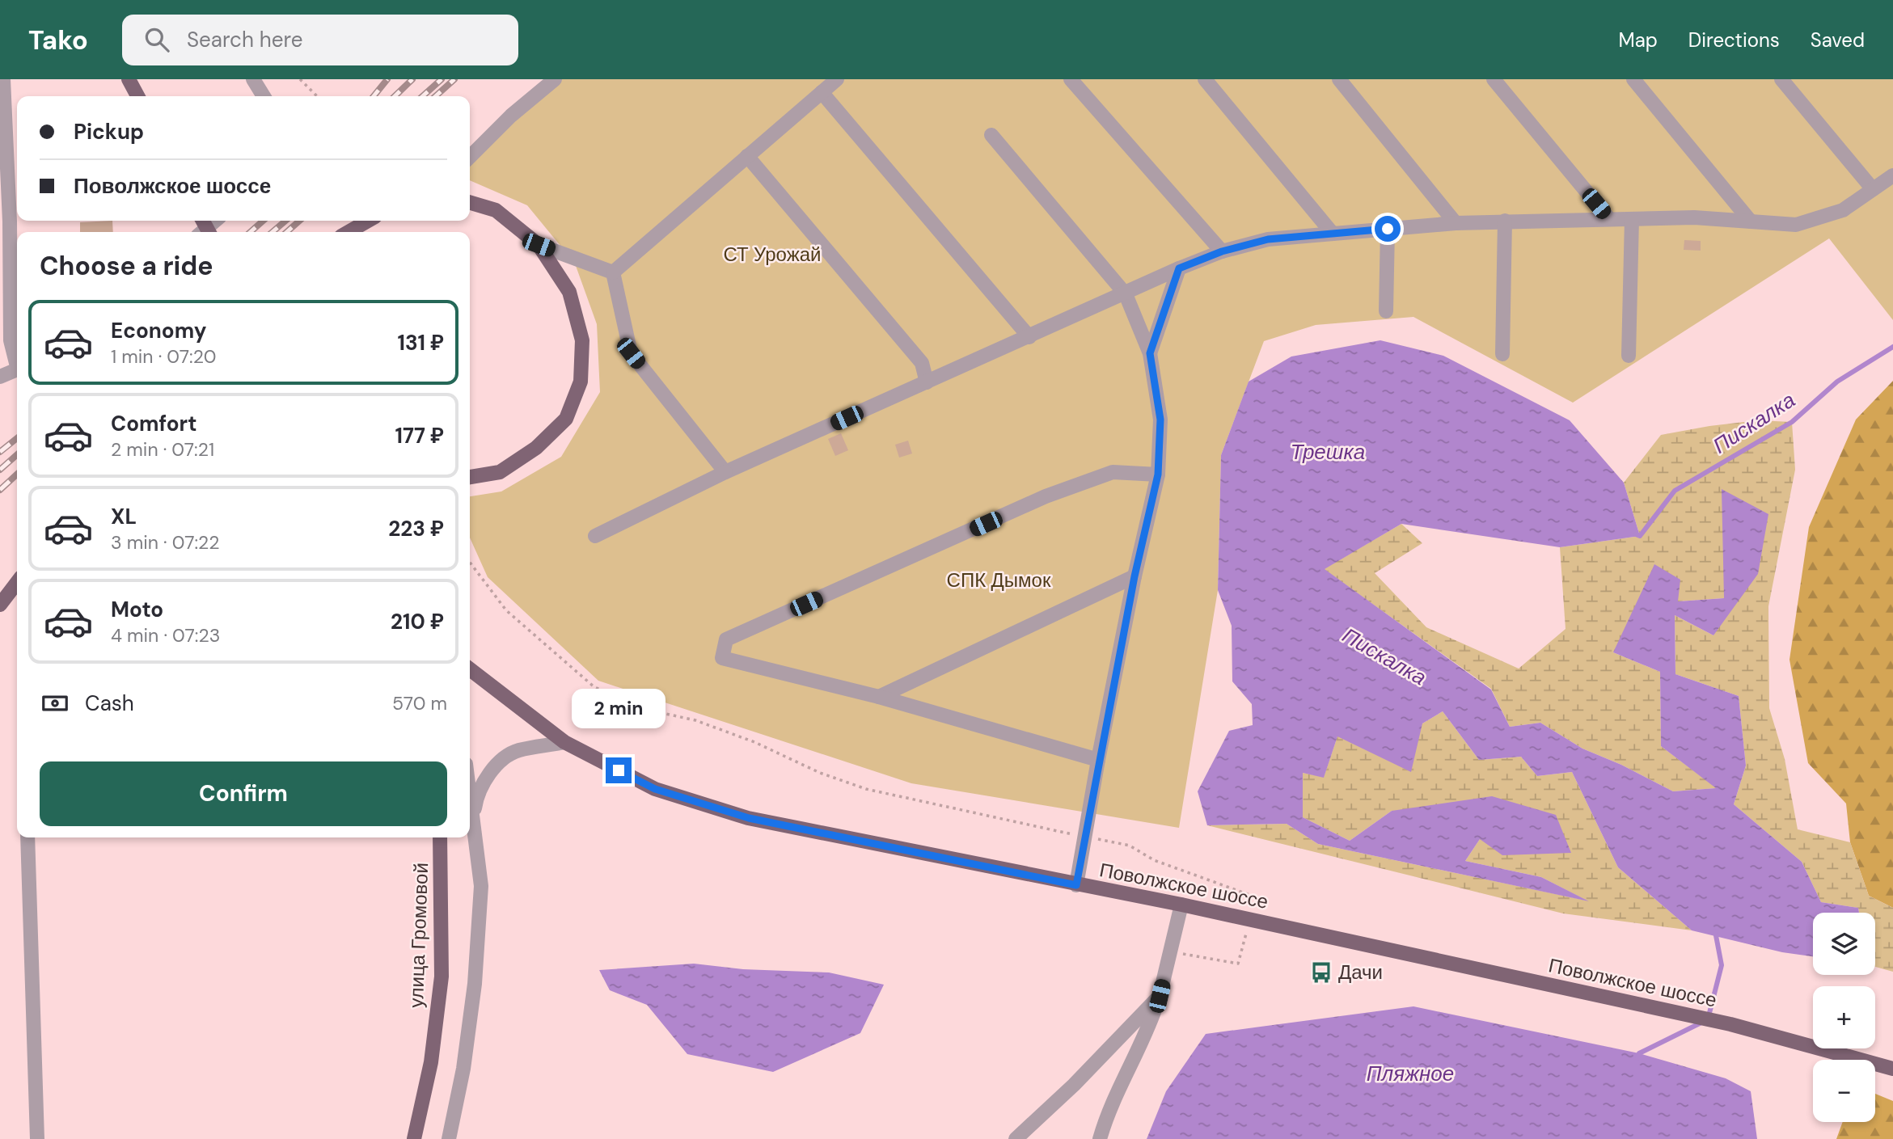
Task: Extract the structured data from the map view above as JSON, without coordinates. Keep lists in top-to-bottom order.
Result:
{
  "streets": {
    "main road": ["Поволжское шоссе", "улица Громовой"]
  },
  "water": ["Пискалка", "Трешка", "Пляжное"],
  "parks": ["СТ Урожай", "СПК Дымок"],
  "places": {
    "bus stop": ["Дачи"]
  },
  "page": {
    "header": "Tako",
    "search": "Search here",
    "nav": ["Map", "Directions", "Saved"],
    "banner": ["Pickup", "Поволжское шоссе"],
    "heading": "Choose a ride",
    "list": [
      {
        "name": "Economy",
        "note": "1 min · 07:20",
        "value": "131 ₽"
      },
      {
        "name": "Comfort",
        "note": "2 min · 07:21",
        "value": "177 ₽"
      },
      {
        "name": "XL",
        "note": "3 min · 07:22",
        "value": "223 ₽"
      },
      {
        "name": "Moto",
        "note": "4 min · 07:23",
        "value": "210 ₽"
      }
    ],
    "pay": ["Cash", "570 m"],
    "bubble": "2 min",
    "buttons": "Confirm",
    "map_buttons": ["+", "−"]
  }
}
